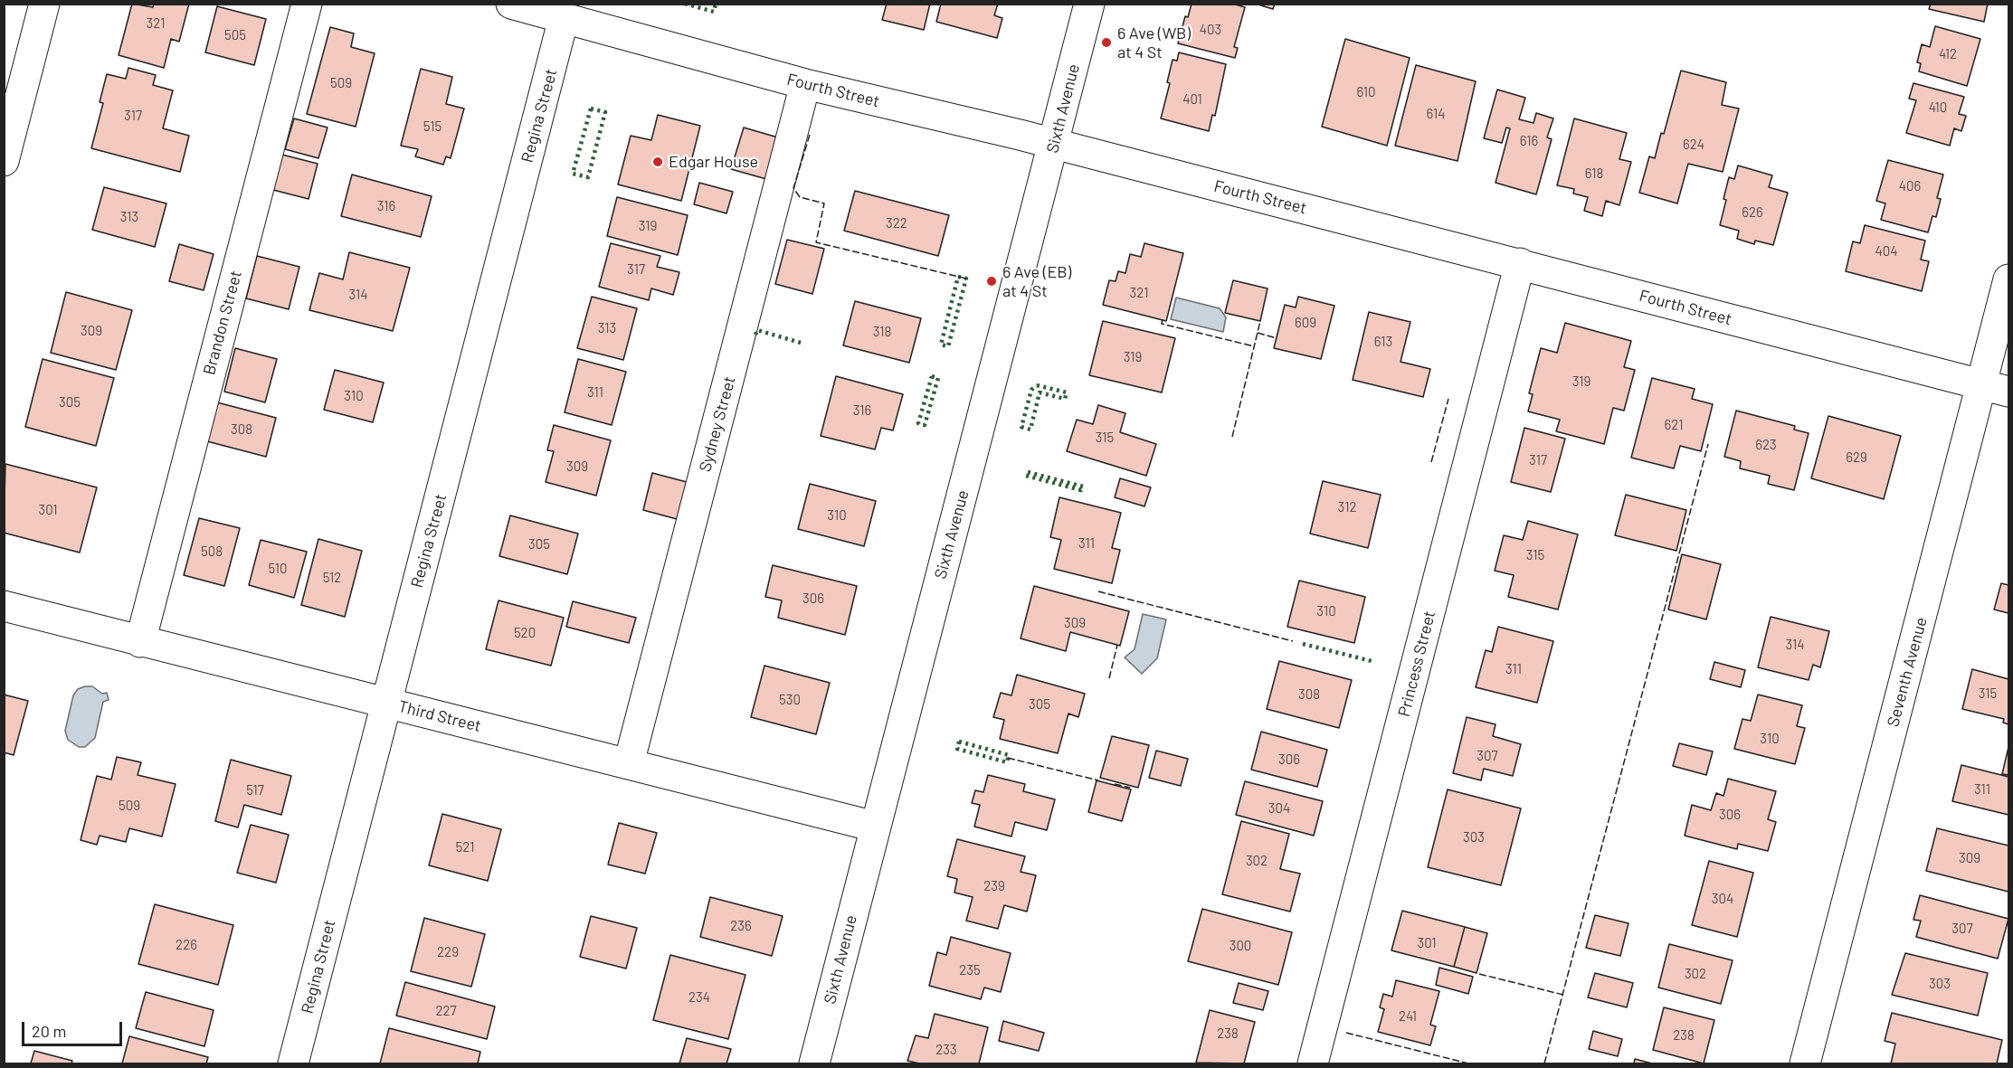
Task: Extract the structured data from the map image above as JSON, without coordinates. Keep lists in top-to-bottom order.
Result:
{
  "streets": {
    "street": [
      "Fourth Street",
      "Sixth Avenue",
      "Regina Street",
      "Brandon Street",
      "Sydney Street",
      "Princess Street",
      "Seventh Avenue",
      "Third Street"
    ]
  },
  "crossings": [
    ["Fourth Street", "Sixth Avenue"],
    ["Fourth Street", "Regina Street"],
    ["Fourth Street", "Sydney Street"],
    ["Fourth Street", "Princess Street"],
    ["Fourth Street", "Seventh Avenue"],
    ["Sixth Avenue", "Third Street"],
    ["Regina Street", "Third Street"],
    ["Brandon Street", "Third Street"],
    ["Sydney Street", "Third Street"]
  ],
  "places": ["6 Ave (WB) at 4 St", "Edgar House", "6 Ave (EB) at 4 St"],
  "house_numbers": [
    "321",
    "403",
    "505",
    "412",
    "509",
    "610",
    "401",
    "410",
    "614",
    "317",
    "515",
    "616",
    "624",
    "618",
    "406",
    "316",
    "626",
    "313",
    "322",
    "319",
    "404",
    "317",
    "321",
    "314",
    "609",
    "313",
    "309",
    "318",
    "613",
    "319",
    "319",
    "311",
    "310",
    "305",
    "316",
    "621",
    "308",
    "315",
    "623",
    "629",
    "317",
    "309",
    "312",
    "301",
    "310",
    "311",
    "305",
    "508",
    "315",
    "510",
    "512",
    "306",
    "310",
    "309",
    "520",
    "314",
    "311",
    "315",
    "308",
    "530",
    "305",
    "310",
    "307",
    "306",
    "311",
    "517",
    "509",
    "304",
    "306",
    "303",
    "521",
    "309",
    "302",
    "239",
    "304",
    "236",
    "307",
    "301",
    "226",
    "300",
    "229",
    "235",
    "302",
    "303",
    "234",
    "227",
    "241",
    "238",
    "238",
    "233"
  ],
  "scale_bar": "20 m"
}
